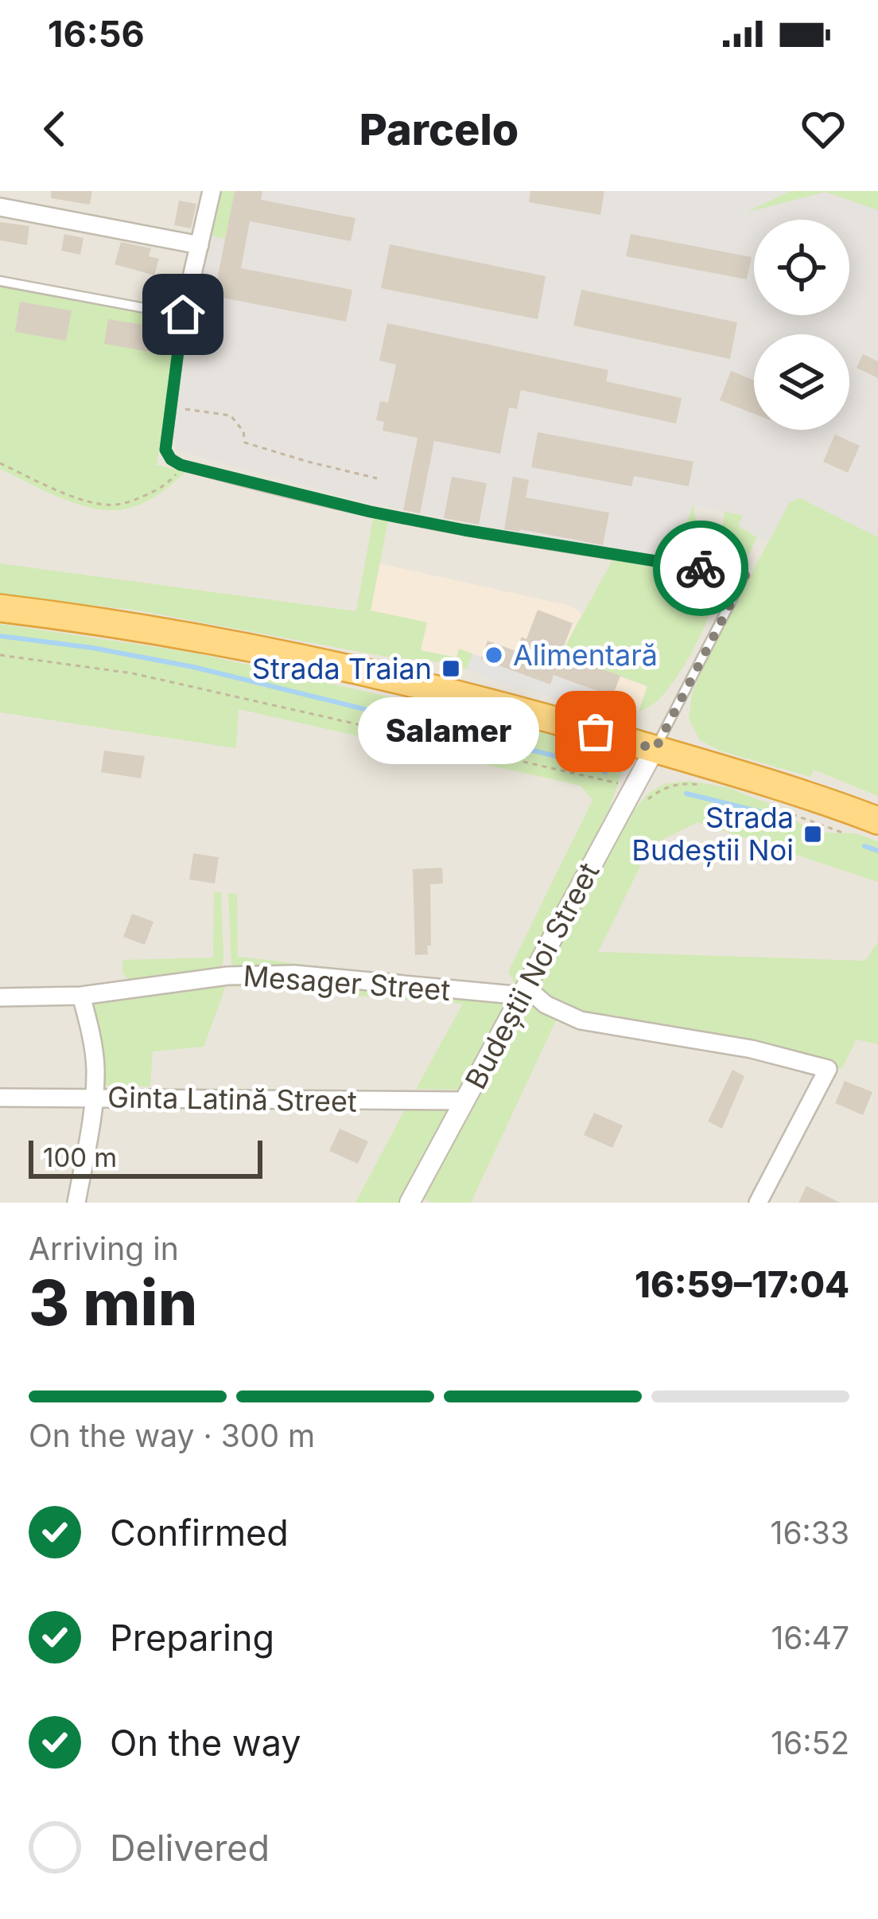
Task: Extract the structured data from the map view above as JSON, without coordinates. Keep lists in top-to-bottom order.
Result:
{
  "streets": {
    "street": ["Budeștii Noi Street", "Mesager Street", "Ginta Latină Street"]
  },
  "crossings": [
    ["Budeștii Noi Street", "Mesager Street"],
    ["Budeștii Noi Street", "Ginta Latină Street"]
  ],
  "places": {
    "other": ["Alimentară", "Salamer"],
    "transit": ["Strada Traian", "Strada Budeștii Noi"]
  },
  "scale_bar": "100 m",
  "page": {
    "status": "16:56",
    "header": "Parcelo",
    "bubble": "Salamer",
    "scale": "100 m",
    "heading": ["3 min", "Arriving in", "16:59–17:04"],
    "bar": "On the way · 300 m",
    "list": [
      ["Confirmed", "16:33"],
      ["Preparing", "16:47"],
      ["On the way", "16:52"],
      "Delivered"
    ]
  }
}
